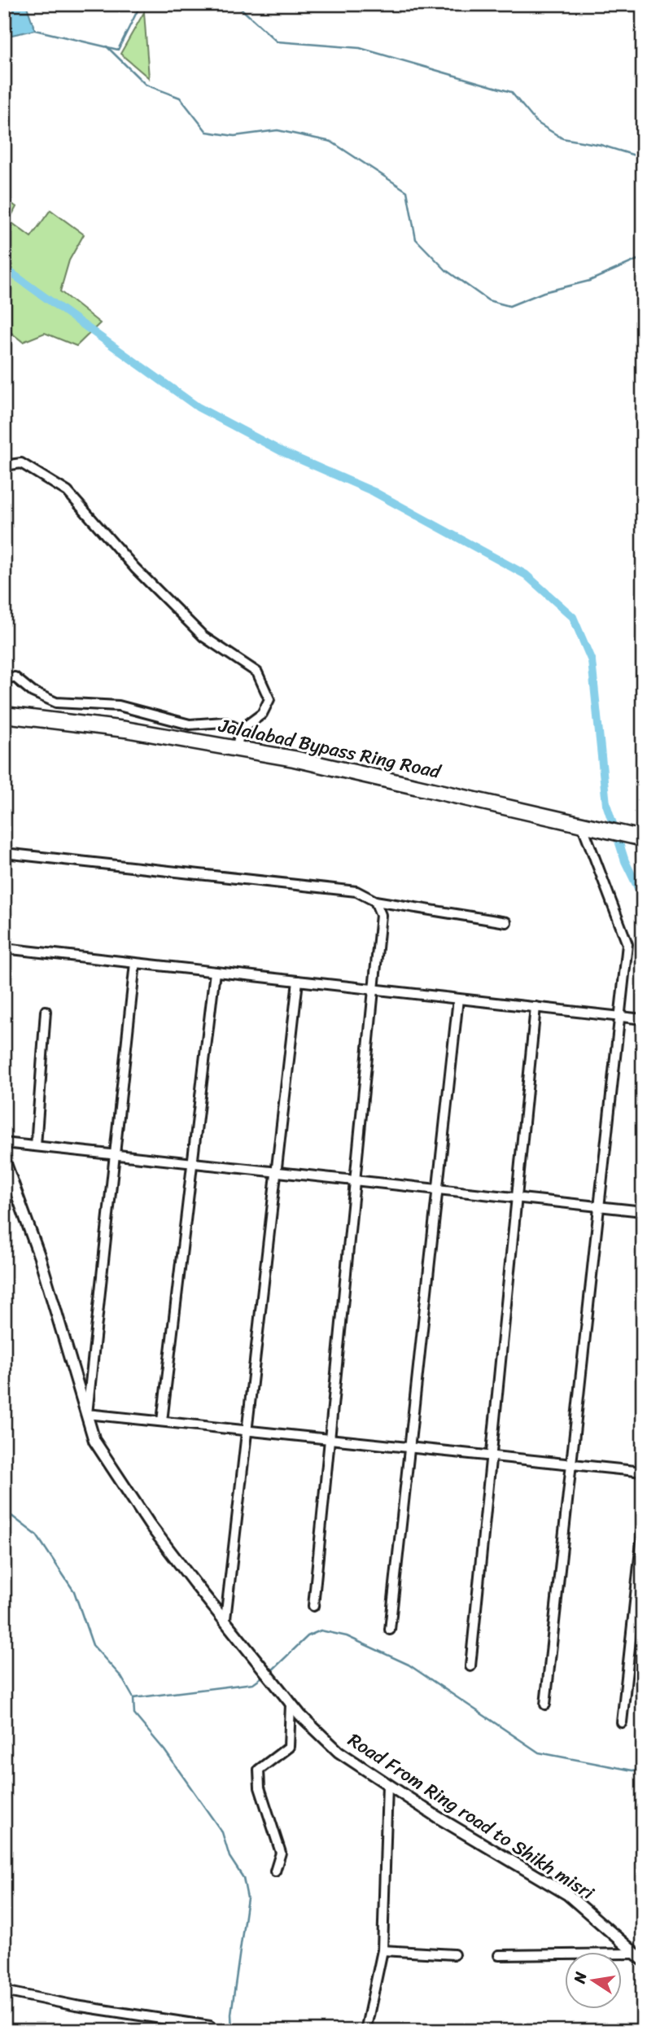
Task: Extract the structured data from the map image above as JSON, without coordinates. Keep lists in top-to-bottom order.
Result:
{
  "streets": {
    "highway": ["Jalalabad Bypass Ring Road"],
    "street": ["Road From Ring road to Shikh misri"]
  },
  "north": "left"
}
